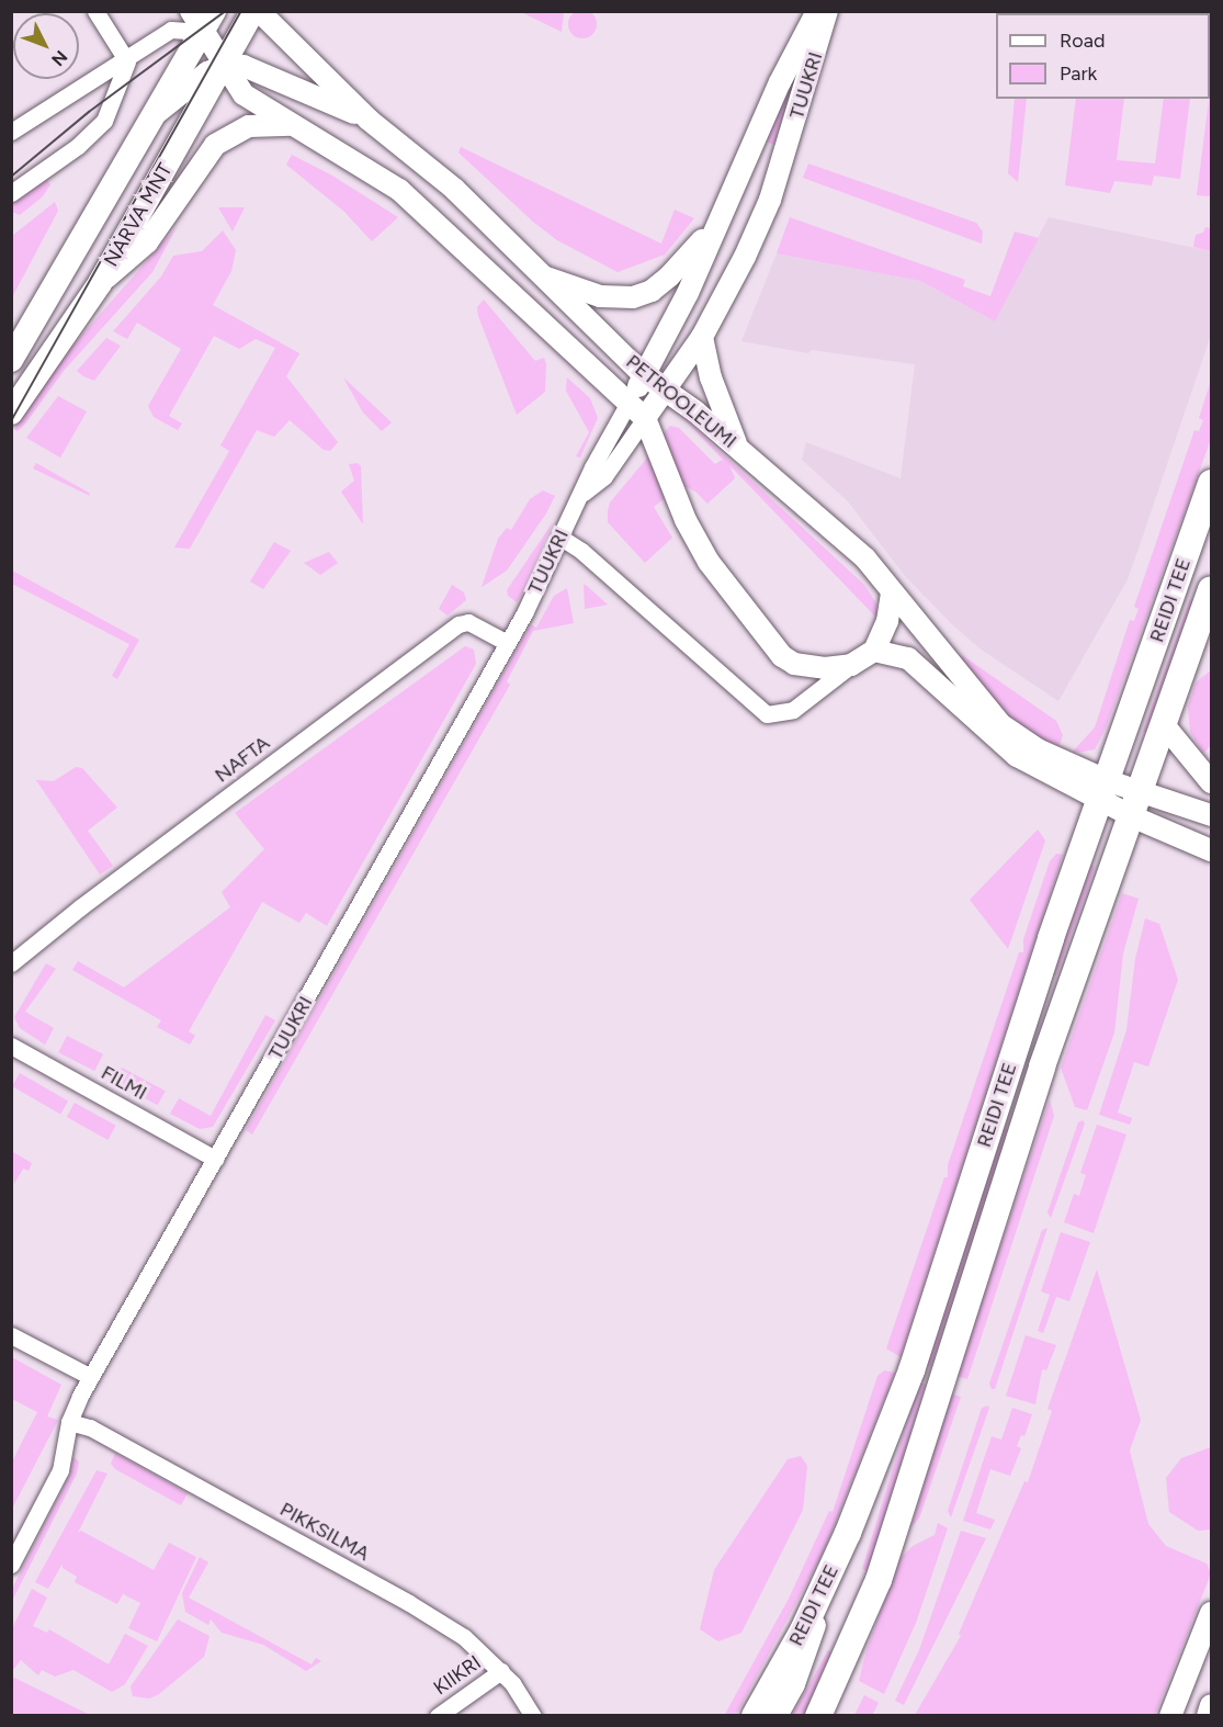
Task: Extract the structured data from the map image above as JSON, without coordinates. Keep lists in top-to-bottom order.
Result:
{
  "streets": {
    "main road": ["NARVA MNT", "REIDI TEE"],
    "street": [
      "TUUKRI",
      "PETROOLEUMI",
      "NAFTA",
      "FILMI",
      "PIKKSILMA",
      "KIIKRI"
    ]
  },
  "crossings": [
    ["TUUKRI", "PETROOLEUMI"],
    ["TUUKRI", "NAFTA"],
    ["TUUKRI", "FILMI"],
    ["TUUKRI", "PIKKSILMA"],
    ["NARVA MNT", "PETROOLEUMI"],
    ["PETROOLEUMI", "REIDI TEE"],
    ["PIKKSILMA", "KIIKRI"]
  ],
  "legend": ["Road", "Park"],
  "north": "bottom right"
}
